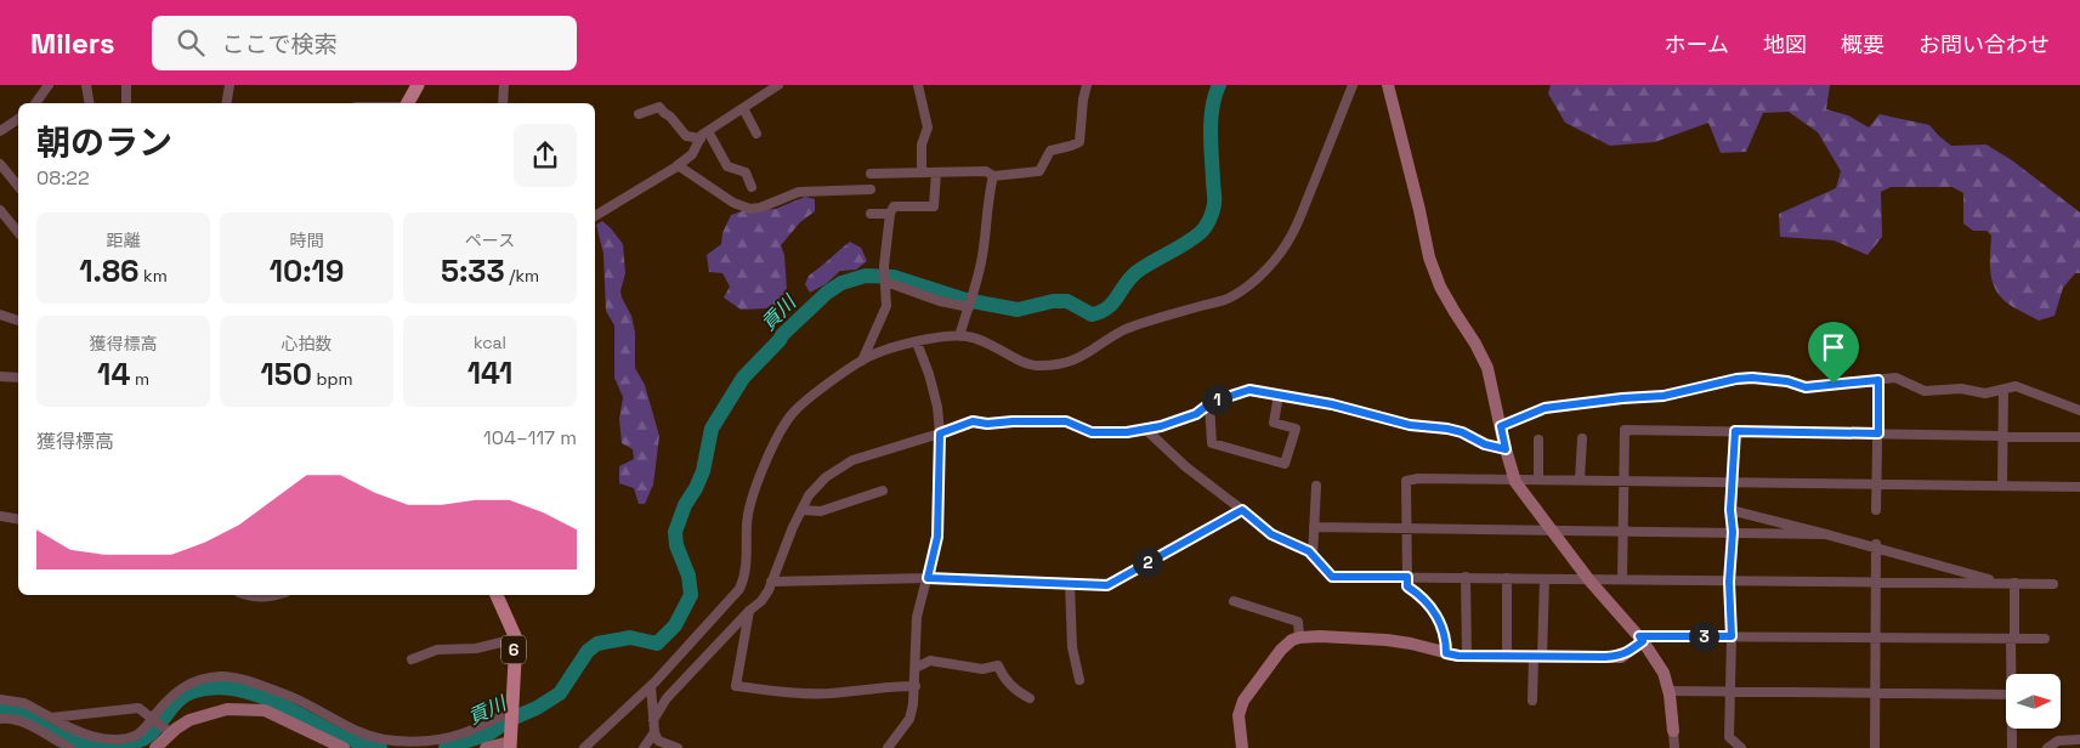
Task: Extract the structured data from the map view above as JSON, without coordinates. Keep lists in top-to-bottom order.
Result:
{
  "streets": {
    "main road": ["6"]
  },
  "water": ["貢川"],
  "north": "right",
  "page": {
    "header": "Milers",
    "search": "ここで検索",
    "nav": [
      "ホーム",
      "地図",
      "概要",
      "お問い合わせ"
    ],
    "heading": ["朝のラン", "08:22"],
    "stats": [
      ["距離", "1.86 km"],
      ["時間", "10:19"],
      ["ペース", "5:33 /km"],
      ["獲得標高", "14 m"],
      ["心拍数", "150 bpm"],
      ["kcal", "141"]
    ],
    "pins": ["1", "2", "3"],
    "chart": ["獲得標高", "104–117 m"]
  }
}
